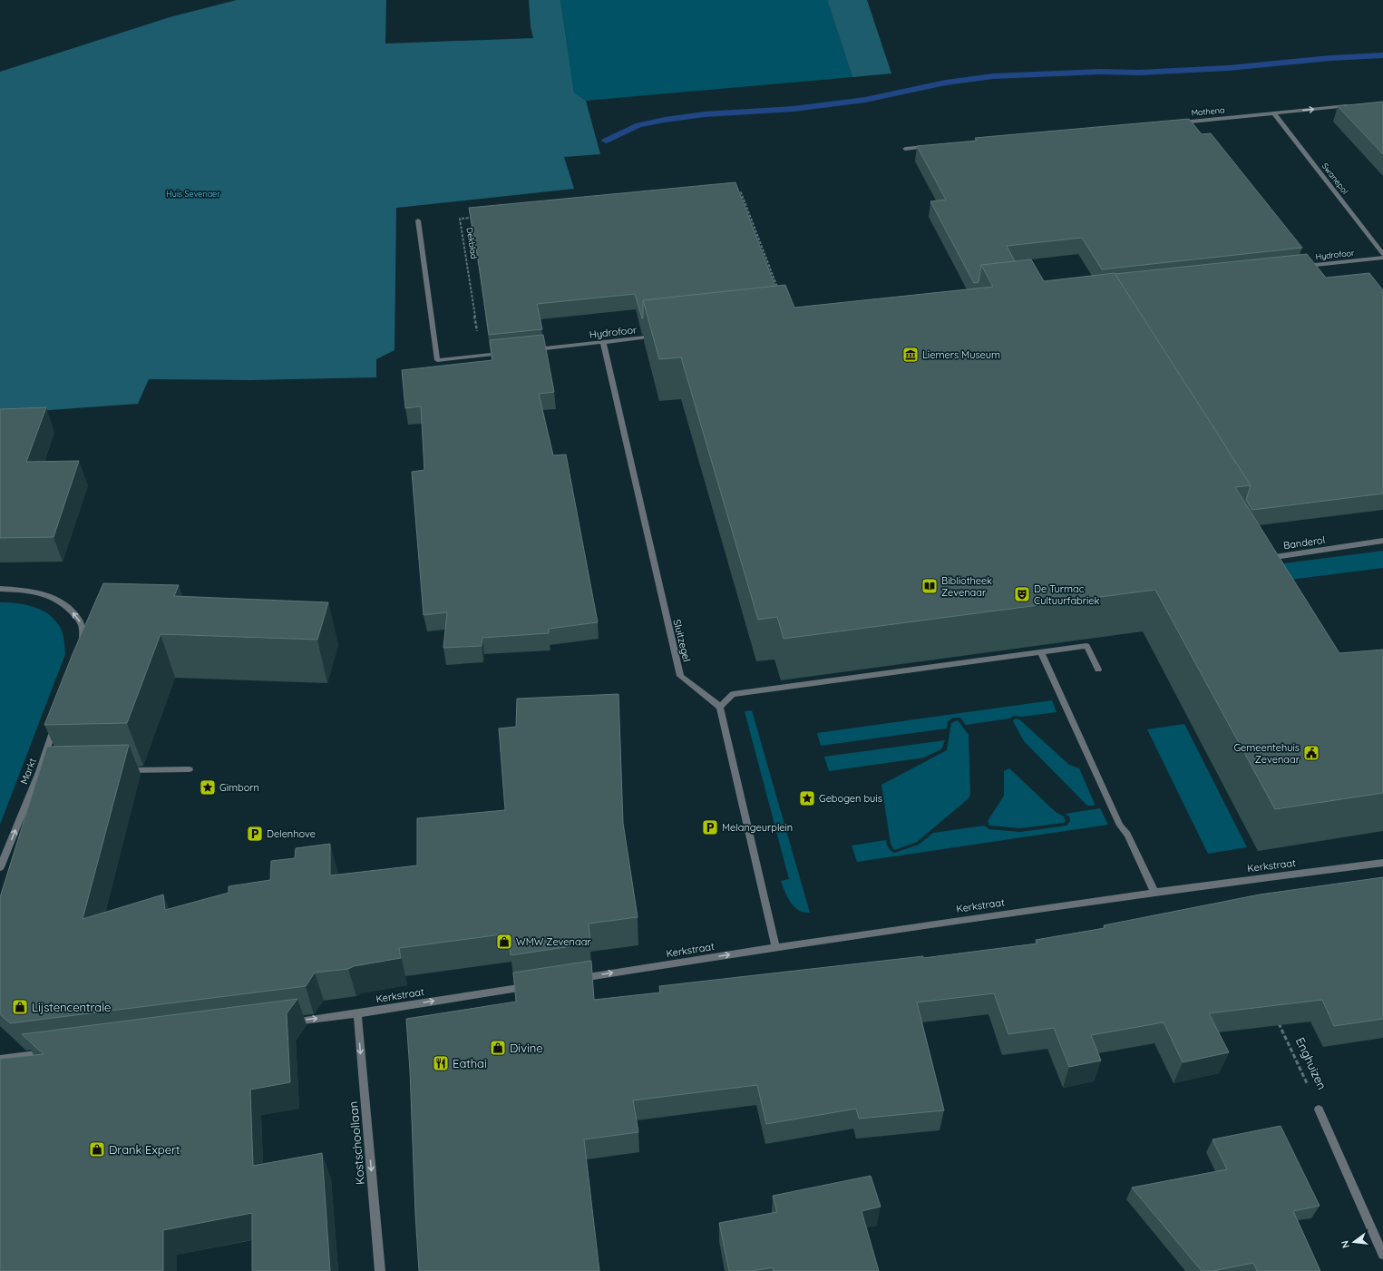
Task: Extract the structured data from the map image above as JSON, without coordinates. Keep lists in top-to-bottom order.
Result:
{
  "streets": {
    "street": [
      "Mathena",
      "Swanepol",
      "Hydrofoor",
      "Banderol",
      "Sluitzegel",
      "Markt",
      "Kerkstraat",
      "Kostschoollaan"
    ],
    "path": ["Dekblad", "Enghuizen"]
  },
  "crossings": [
    ["Mathena", "Swanepol"],
    ["Hydrofoor", "Sluitzegel"],
    ["Kerkstraat", "Kostschoollaan"]
  ],
  "one_way": [
    "Mathena",
    "Markt",
    "Kerkstraat",
    "Kostschoollaan"
  ],
  "parks": ["Huis Sevenaer"],
  "places": {
    "museum": ["Liemers Museum"],
    "library": ["Bibliotheek Zevenaar"],
    "theatre": ["De Turmac Cultuurfabriek"],
    "public building": ["Gemeentehuis Zevenaar"],
    "place": ["Gimborn", "Gebogen buis"],
    "parking": ["Melangeurplein", "Delenhove"],
    "shop": [
      "WMW Zevenaar",
      "Lijstencentrale",
      "Divine",
      "Drank Expert"
    ],
    "restaurant": ["Eathai"]
  },
  "north": "left"
}
